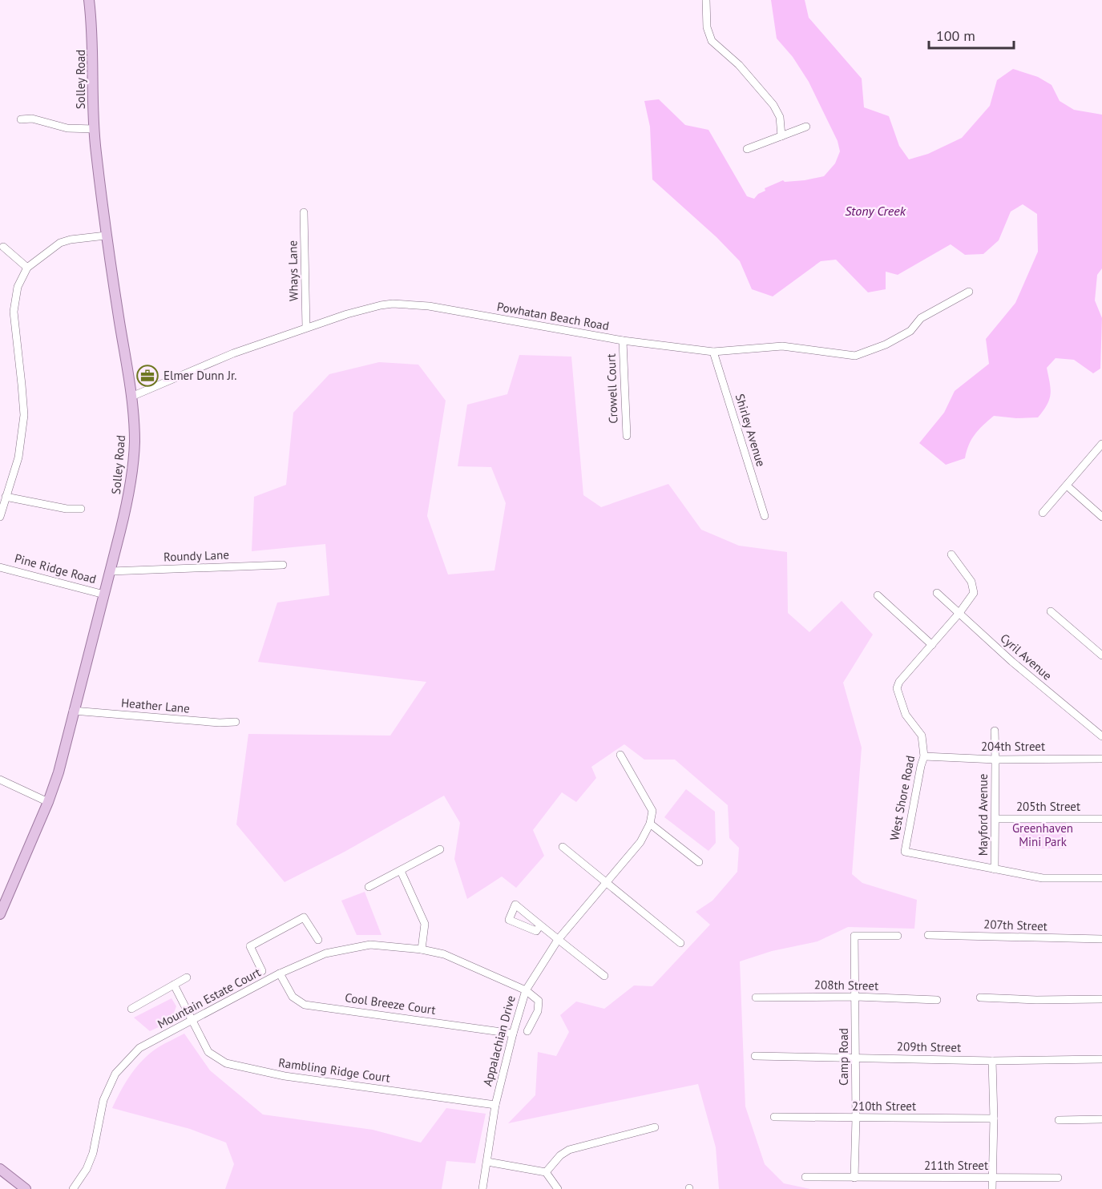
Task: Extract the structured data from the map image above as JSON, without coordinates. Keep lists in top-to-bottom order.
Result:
{
  "streets": {
    "main road": ["Solley Road"],
    "street": [
      "Whays Lane",
      "Powhatan Beach Road",
      "Crowell Court",
      "Shirley Avenue",
      "Roundy Lane",
      "Pine Ridge Road",
      "Cyril Avenue",
      "Heather Lane",
      "204th Street",
      "West Shore Road",
      "205th Street",
      "Mayford Avenue",
      "207th Street",
      "208th Street",
      "Mountain Estate Court",
      "Cool Breeze Court",
      "Appalachian Drive",
      "209th Street",
      "Camp Road",
      "Rambling Ridge Court",
      "210th Street",
      "211th Street"
    ]
  },
  "crossings": [
    ["Solley Road", "Powhatan Beach Road"],
    ["Solley Road", "Roundy Lane"],
    ["Solley Road", "Pine Ridge Road"],
    ["Solley Road", "Heather Lane"],
    ["Whays Lane", "Powhatan Beach Road"],
    ["Powhatan Beach Road", "Crowell Court"],
    ["Powhatan Beach Road", "Shirley Avenue"],
    ["Cyril Avenue", "West Shore Road"],
    ["204th Street", "West Shore Road"],
    ["204th Street", "Mayford Avenue"],
    ["West Shore Road", "Mayford Avenue"],
    ["205th Street", "Mayford Avenue"],
    ["208th Street", "Camp Road"],
    ["Mountain Estate Court", "Cool Breeze Court"],
    ["Mountain Estate Court", "Appalachian Drive"],
    ["Mountain Estate Court", "Rambling Ridge Court"],
    ["Cool Breeze Court", "Appalachian Drive"],
    ["Appalachian Drive", "Rambling Ridge Court"],
    ["209th Street", "Camp Road"],
    ["Camp Road", "210th Street"],
    ["Camp Road", "211th Street"]
  ],
  "water": ["Stony Creek"],
  "parks": ["Greenhaven Mini Park"],
  "places": {
    "office": ["Elmer Dunn Jr."]
  },
  "scale_bar": "100 m"
}
